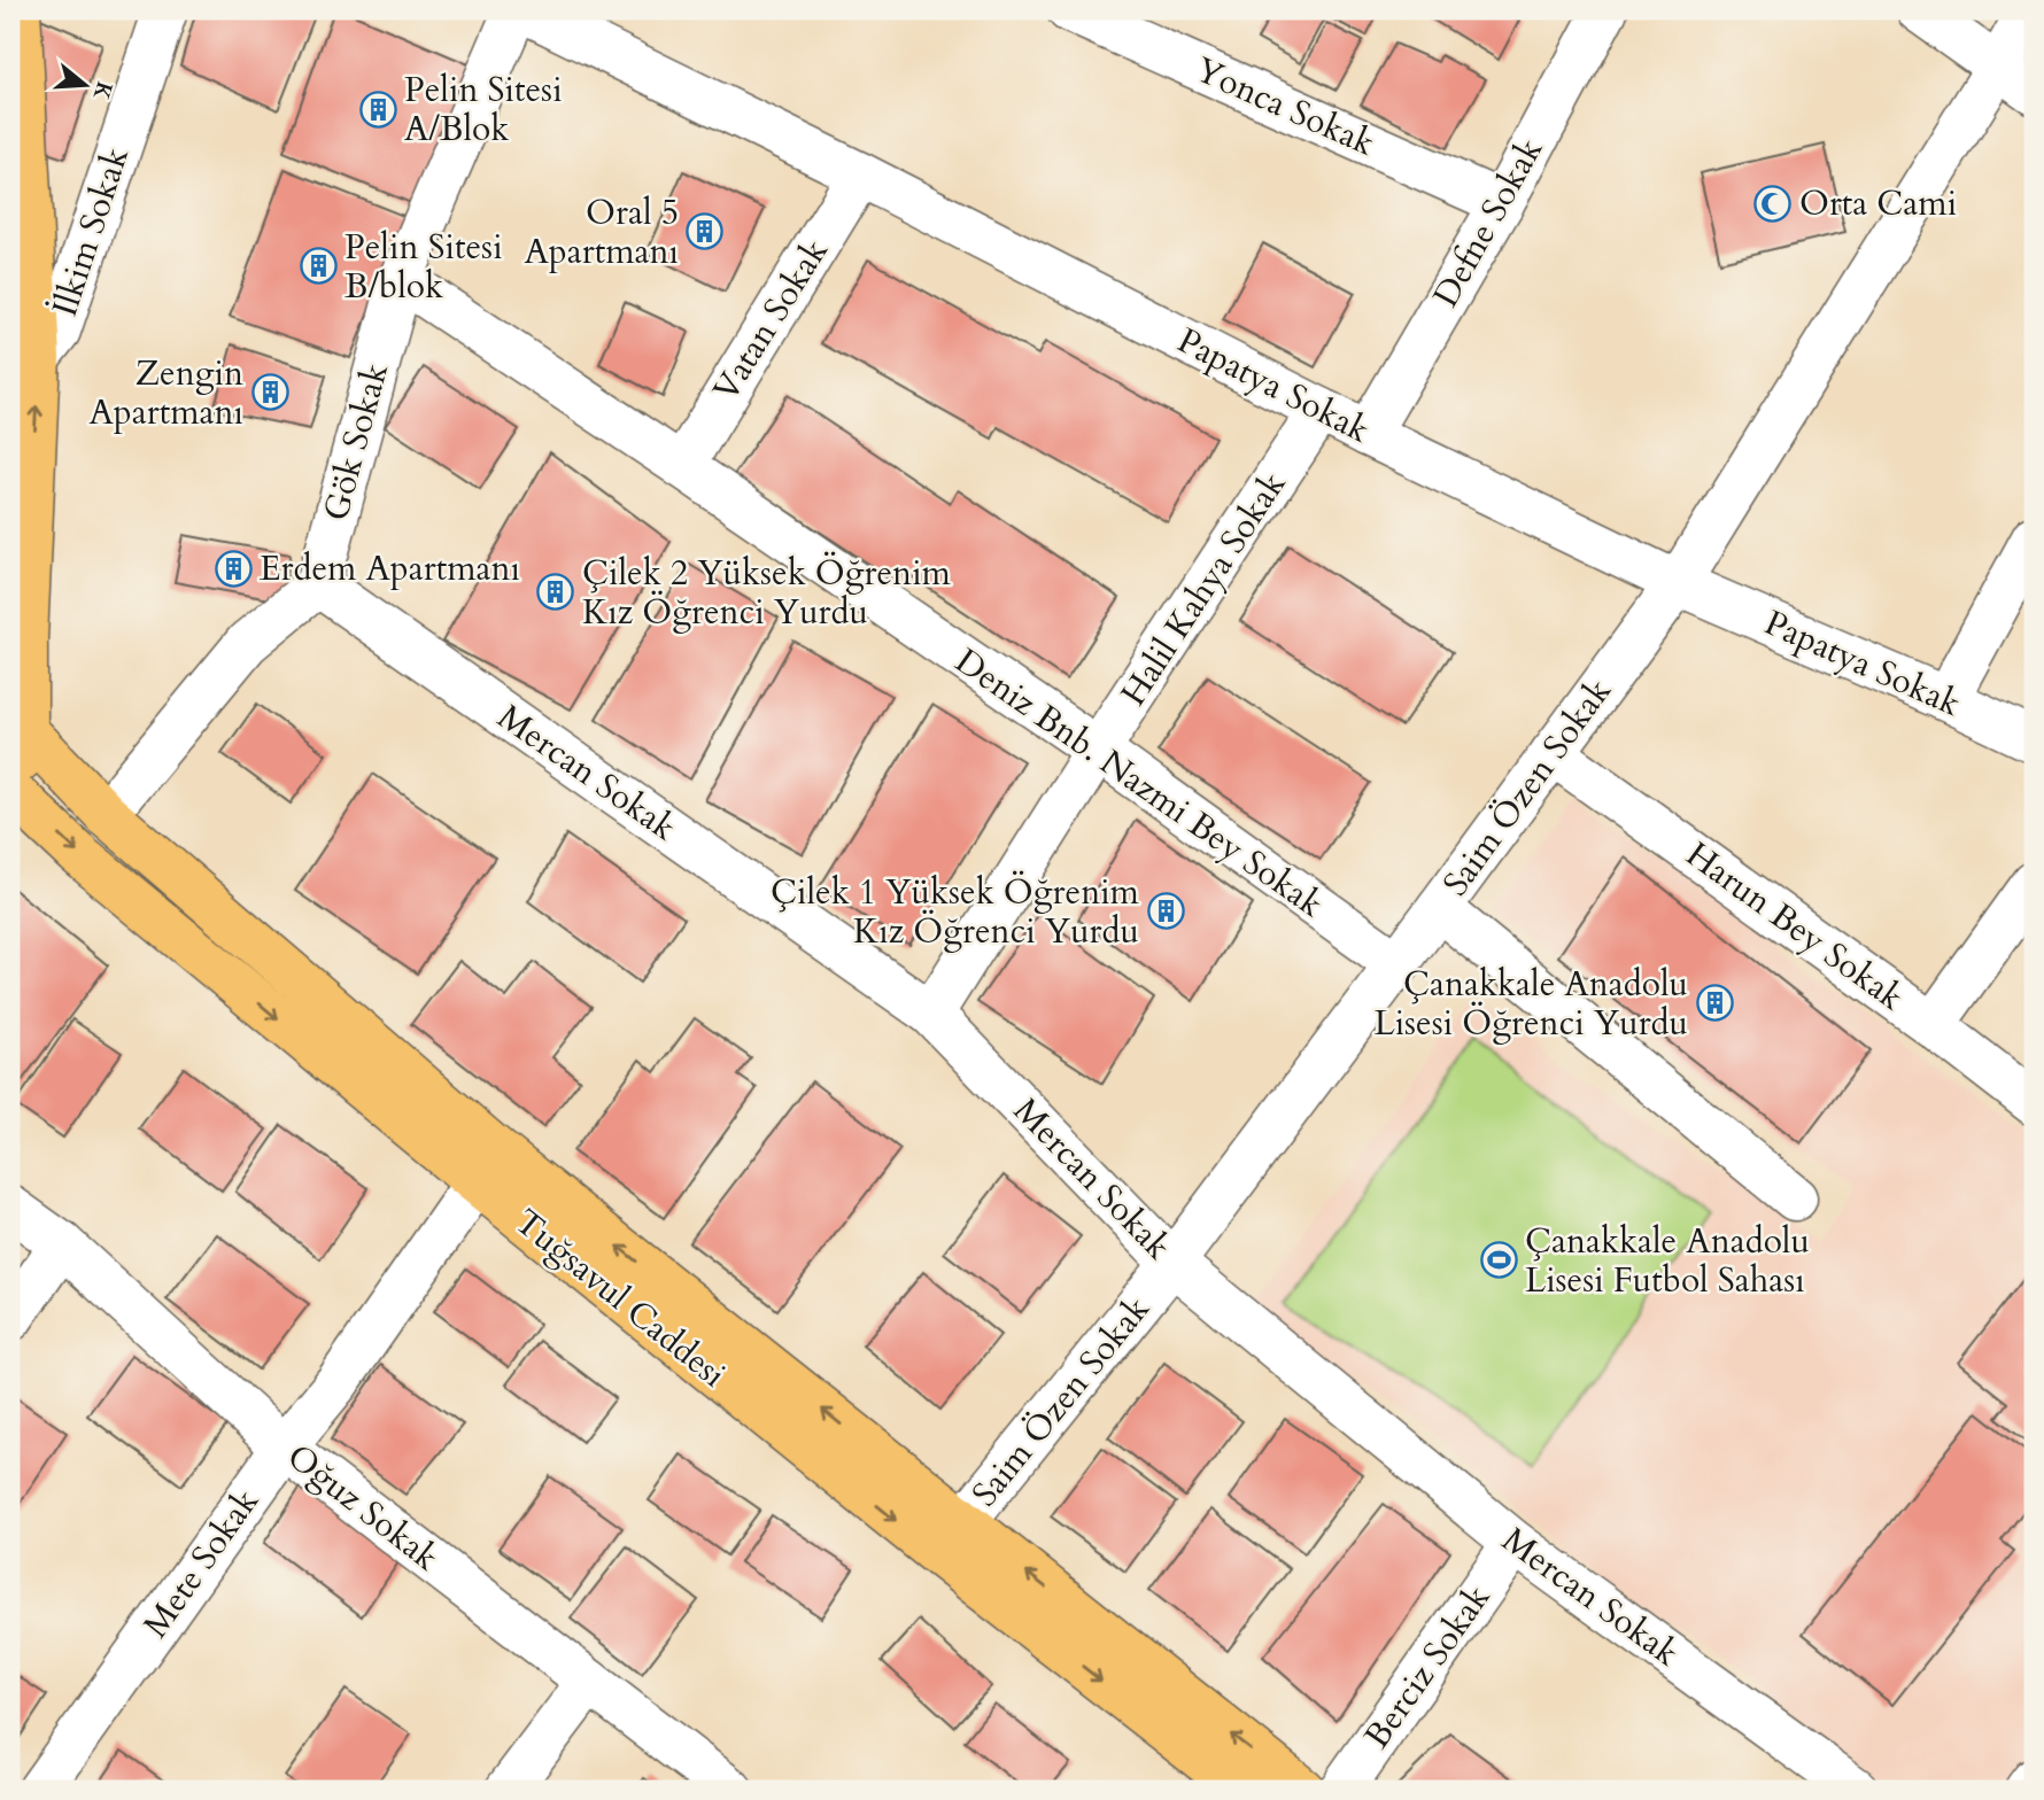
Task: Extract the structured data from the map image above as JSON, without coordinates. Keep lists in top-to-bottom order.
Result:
{
  "streets": {
    "main road": ["Tuğsavul Caddesi"],
    "street": [
      "Yonca Sokak",
      "Defne Sokak",
      "İlkim Sokak",
      "Vatan Sokak",
      "Papatya Sokak",
      "Gök Sokak",
      "Halil Kahya Sokak",
      "Mercan Sokak",
      "Deniz Bnb. Nazmi Bey Sokak",
      "Saim Özen Sokak",
      "Harun Bey Sokak",
      "Oğuz Sokak",
      "Mete Sokak",
      "Berciz Sokak"
    ]
  },
  "crossings": [
    ["Yonca Sokak", "Defne Sokak"],
    ["Defne Sokak", "Papatya Sokak"],
    ["Vatan Sokak", "Papatya Sokak"],
    ["Vatan Sokak", "Deniz Bnb. Nazmi Bey Sokak"],
    ["Papatya Sokak", "Halil Kahya Sokak"],
    ["Papatya Sokak", "Saim Özen Sokak"],
    ["Gök Sokak", "Mercan Sokak"],
    ["Gök Sokak", "Deniz Bnb. Nazmi Bey Sokak"],
    ["Halil Kahya Sokak", "Mercan Sokak"],
    ["Halil Kahya Sokak", "Deniz Bnb. Nazmi Bey Sokak"],
    ["Mercan Sokak", "Saim Özen Sokak"],
    ["Mercan Sokak", "Berciz Sokak"],
    ["Deniz Bnb. Nazmi Bey Sokak", "Saim Özen Sokak"],
    ["Saim Özen Sokak", "Harun Bey Sokak"],
    ["Tuğsavul Caddesi", "Mete Sokak"],
    ["Oğuz Sokak", "Mete Sokak"]
  ],
  "places": {
    "building": [
      "Pelin Sitesi A/Blok",
      "Oral 5 Apartmanı",
      "Pelin Sitesi B/blok",
      "Zengin Apartmanı",
      "Erdem Apartmanı",
      "Çilek 2 Yüksek Öğrenim Kız Öğrenci Yurdu",
      "Çilek 1 Yüksek Öğrenim Kız Öğrenci Yurdu",
      "Çanakkale Anadolu Lisesi Öğrenci Yurdu"
    ],
    "mosque": ["Orta Cami"],
    "sports": ["Çanakkale Anadolu Lisesi Futbol Sahası"]
  },
  "north": "right"
}
